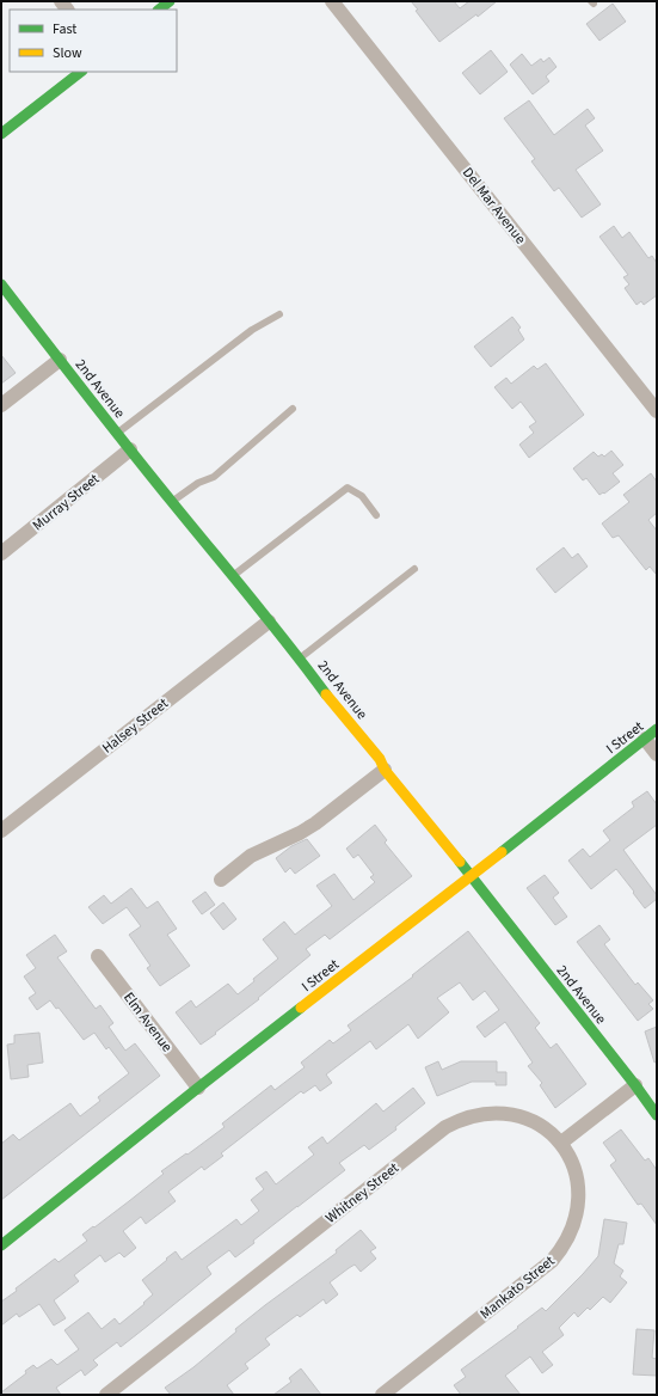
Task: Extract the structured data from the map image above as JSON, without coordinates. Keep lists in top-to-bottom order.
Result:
{
  "streets": {
    "street": [
      "Del Mar Avenue",
      "2nd Avenue",
      "Murray Street",
      "Halsey Street",
      "I Street",
      "Elm Avenue",
      "Whitney Street",
      "Mankato Street"
    ]
  },
  "crossings": [
    ["2nd Avenue", "Murray Street"],
    ["2nd Avenue", "Halsey Street"],
    ["2nd Avenue", "I Street"],
    ["I Street", "Elm Avenue"],
    ["Whitney Street", "Mankato Street"]
  ],
  "legend": ["Fast", "Slow"]
}
